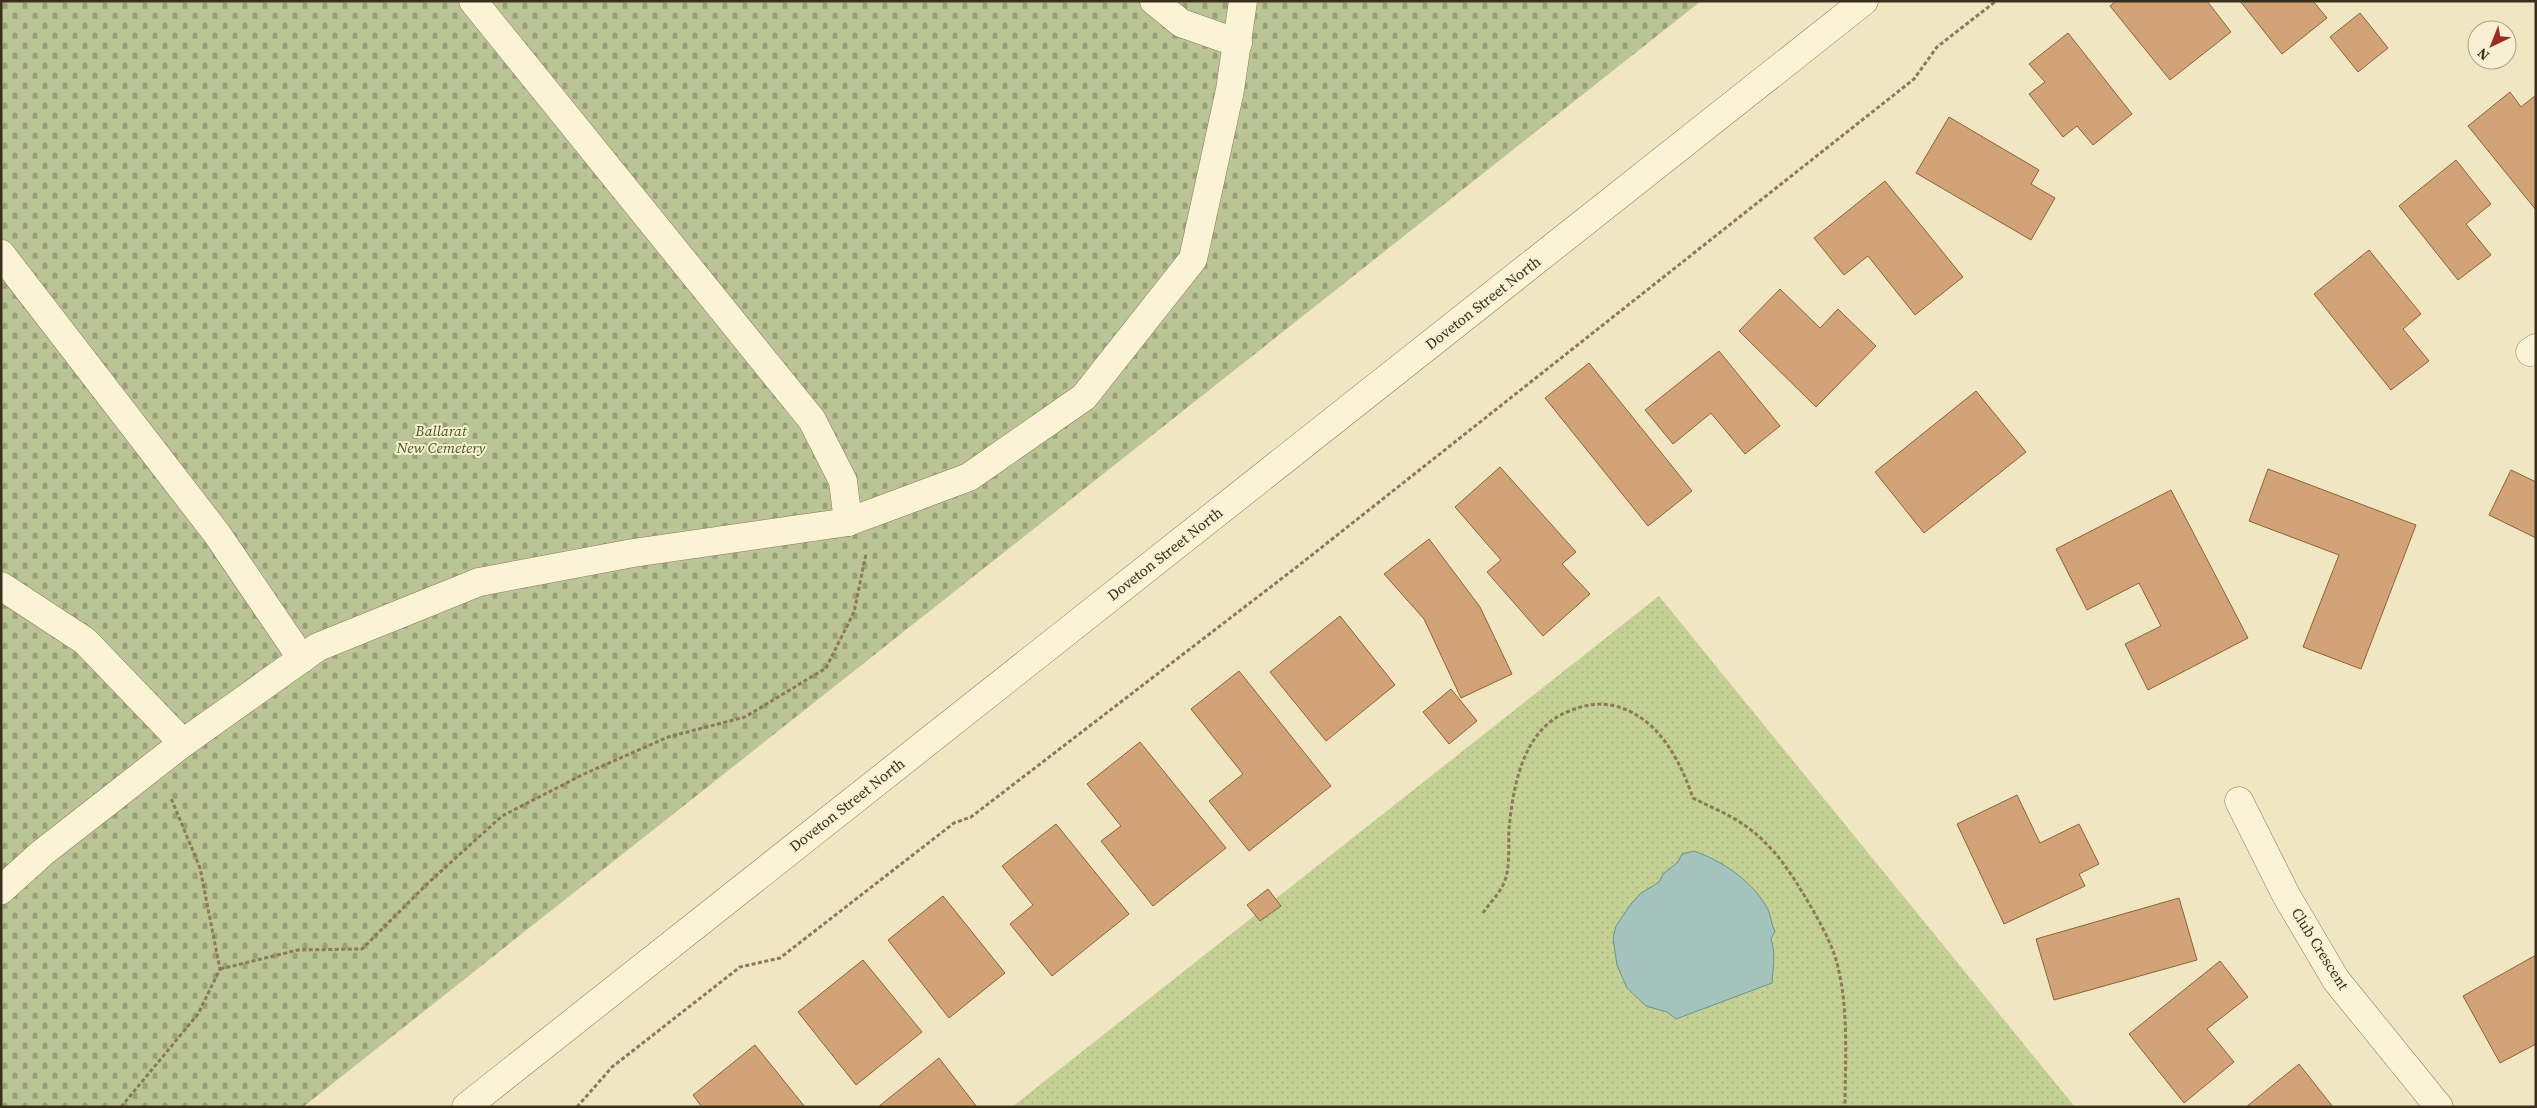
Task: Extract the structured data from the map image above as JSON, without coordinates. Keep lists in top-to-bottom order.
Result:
{
  "streets": {
    "street": ["Doveton Street North", "Club Crescent"]
  },
  "parks": ["Ballarat New Cemetery"],
  "north": "bottom left"
}
